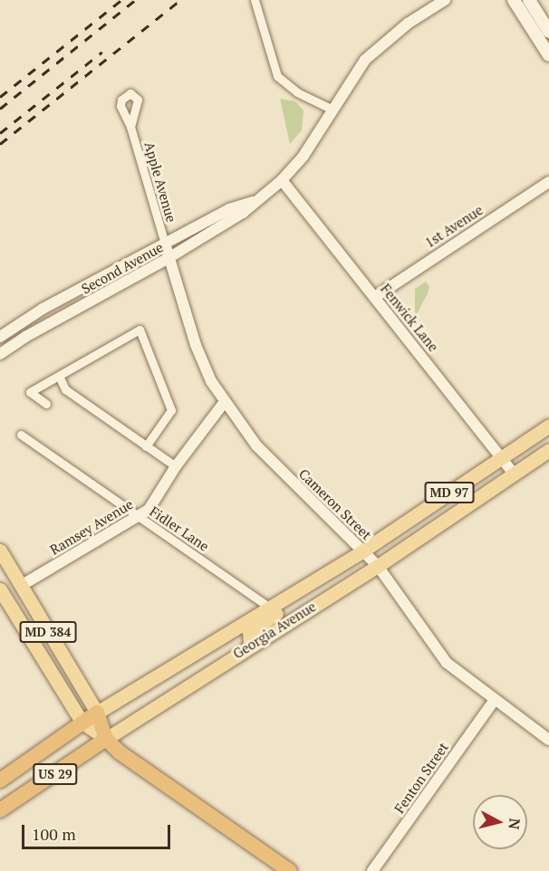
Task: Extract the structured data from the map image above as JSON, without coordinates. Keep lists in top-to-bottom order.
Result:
{
  "streets": {
    "highway": ["Georgia Avenue", "US 29"],
    "main road": ["MD 97", "MD 384"],
    "street": [
      "Apple Avenue",
      "1st Avenue",
      "Second Avenue",
      "Fenwick Lane",
      "Cameron Street",
      "Ramsey Avenue",
      "Fidler Lane",
      "Fenton Street"
    ]
  },
  "crossings": [
    ["Apple Avenue", "Second Avenue"],
    ["Apple Avenue", "Cameron Street"],
    ["1st Avenue", "Fenwick Lane"],
    ["Second Avenue", "Fenwick Lane"],
    ["Second Avenue", "Cameron Street"],
    ["Fenwick Lane", "Georgia Avenue"],
    ["MD 97", "Georgia Avenue"],
    ["Cameron Street", "Ramsey Avenue"],
    ["Cameron Street", "Georgia Avenue"],
    ["Cameron Street", "Fenton Street"],
    ["Ramsey Avenue", "Fidler Lane"],
    ["Ramsey Avenue", "MD 384"],
    ["Fidler Lane", "Georgia Avenue"],
    ["Georgia Avenue", "MD 384"]
  ],
  "scale_bar": "100 m",
  "north": "right"
}
